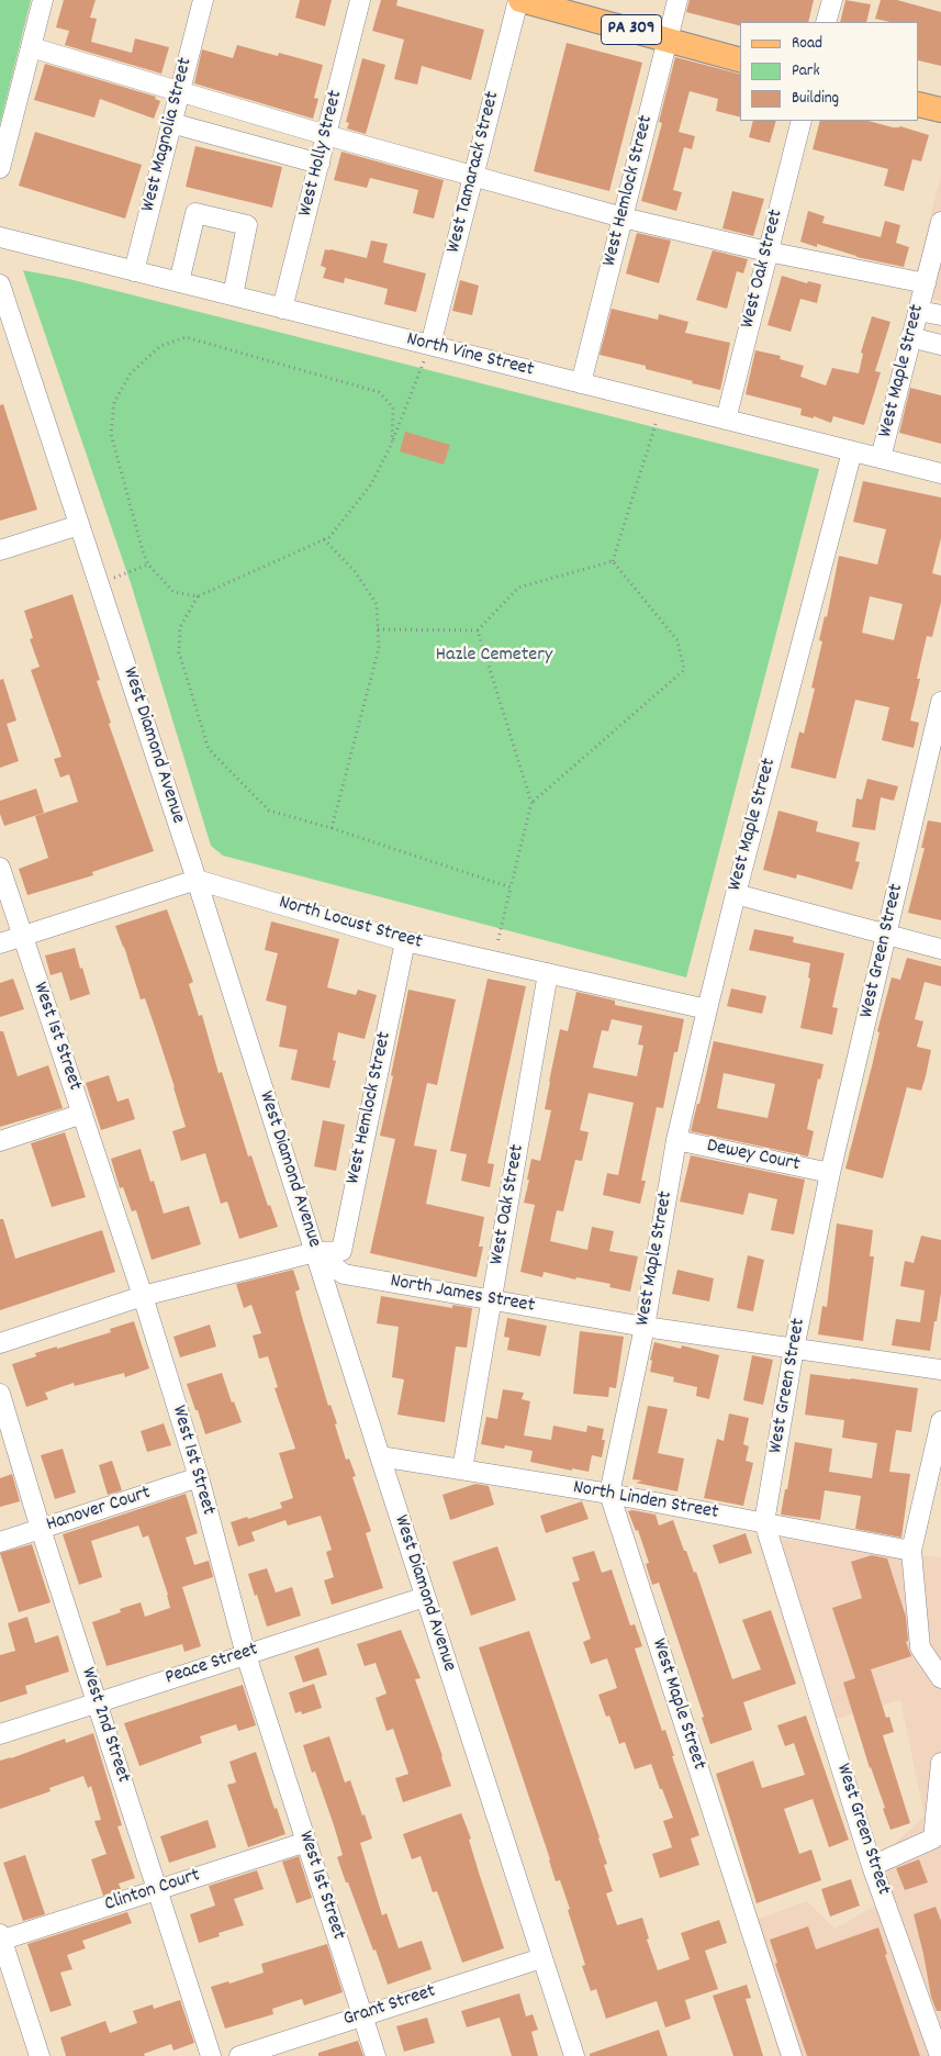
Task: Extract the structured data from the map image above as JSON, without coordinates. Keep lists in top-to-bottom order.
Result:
{
  "streets": {
    "main road": ["PA 309"],
    "street": [
      "West Magnolia Street",
      "West Holly Street",
      "West Tamarack Street",
      "West Hemlock Street",
      "West Oak Street",
      "North Vine Street",
      "West Maple Street",
      "West Diamond Avenue",
      "North Locust Street",
      "West Green Street",
      "West 1st Street",
      "Dewey Court",
      "North James Street",
      "North Linden Street",
      "Hanover Court",
      "Peace Street",
      "West 2nd Street",
      "Clinton Court",
      "Grant Street"
    ]
  },
  "crossings": [
    ["PA 309", "West Tamarack Street"],
    ["PA 309", "West Hemlock Street"],
    ["West Magnolia Street", "North Vine Street"],
    ["West Holly Street", "North Vine Street"],
    ["West Tamarack Street", "North Vine Street"],
    ["West Hemlock Street", "North Vine Street"],
    ["West Hemlock Street", "West Diamond Avenue"],
    ["West Hemlock Street", "North Locust Street"],
    ["West Hemlock Street", "North James Street"],
    ["West Oak Street", "North Vine Street"],
    ["West Oak Street", "North Locust Street"],
    ["West Oak Street", "North James Street"],
    ["West Oak Street", "North Linden Street"],
    ["North Vine Street", "West Maple Street"],
    ["West Maple Street", "North Locust Street"],
    ["West Maple Street", "Dewey Court"],
    ["West Maple Street", "North James Street"],
    ["West Maple Street", "North Linden Street"],
    ["West Diamond Avenue", "North Locust Street"],
    ["West Diamond Avenue", "North James Street"],
    ["West Diamond Avenue", "North Linden Street"],
    ["West Diamond Avenue", "Peace Street"],
    ["West Diamond Avenue", "Grant Street"],
    ["West Green Street", "Dewey Court"],
    ["West Green Street", "North James Street"],
    ["West Green Street", "North Linden Street"],
    ["West 1st Street", "Hanover Court"],
    ["West 1st Street", "Peace Street"],
    ["West 1st Street", "Clinton Court"],
    ["West 1st Street", "Grant Street"],
    ["Hanover Court", "West 2nd Street"],
    ["Peace Street", "West 2nd Street"],
    ["West 2nd Street", "Clinton Court"]
  ],
  "parks": ["Hazle Cemetery"],
  "legend": ["Road", "Park", "Building"]
}
